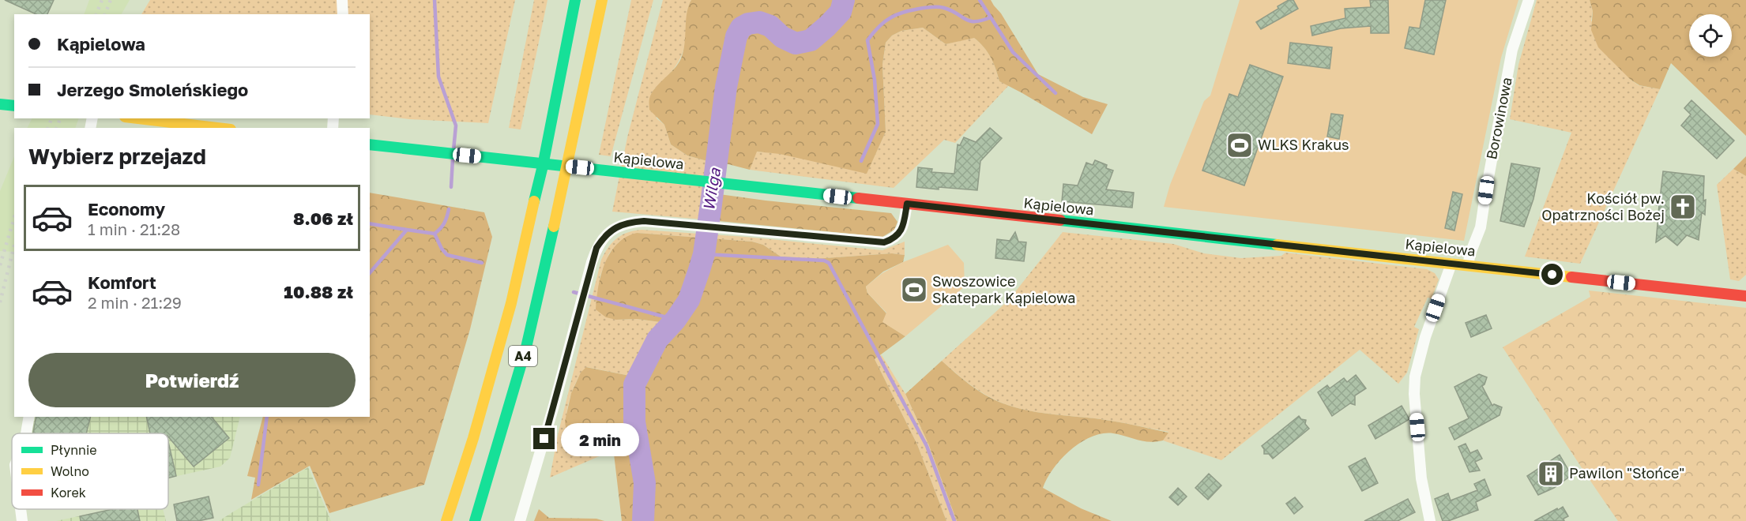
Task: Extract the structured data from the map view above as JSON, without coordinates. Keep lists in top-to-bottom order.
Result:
{
  "streets": {
    "main road": ["Kąpielowa", "A4"],
    "street": ["Borowinowa"]
  },
  "crossings": [
    ["Borowinowa", "Kąpielowa"]
  ],
  "water": ["Wilga"],
  "places": {
    "sports": ["WLKS Krakus", "Swoszowice Skatepark Kąpielowa"],
    "church": ["Kościół pw. Opatrzności Bożej"],
    "building": ["Pawilon \"Słońce\""]
  },
  "legend": ["Płynnie", "Wolno", "Korek"],
  "page": {
    "banner": ["Kąpielowa", "Jerzego Smoleńskiego"],
    "heading": "Wybierz przejazd",
    "list": [
      {
        "name": "Economy",
        "note": "1 min · 21:28",
        "value": "8.06 zł"
      },
      {
        "name": "Komfort",
        "note": "2 min · 21:29",
        "value": "10.88 zł"
      }
    ],
    "buttons": "Potwierdź",
    "bubble": "2 min"
  }
}
